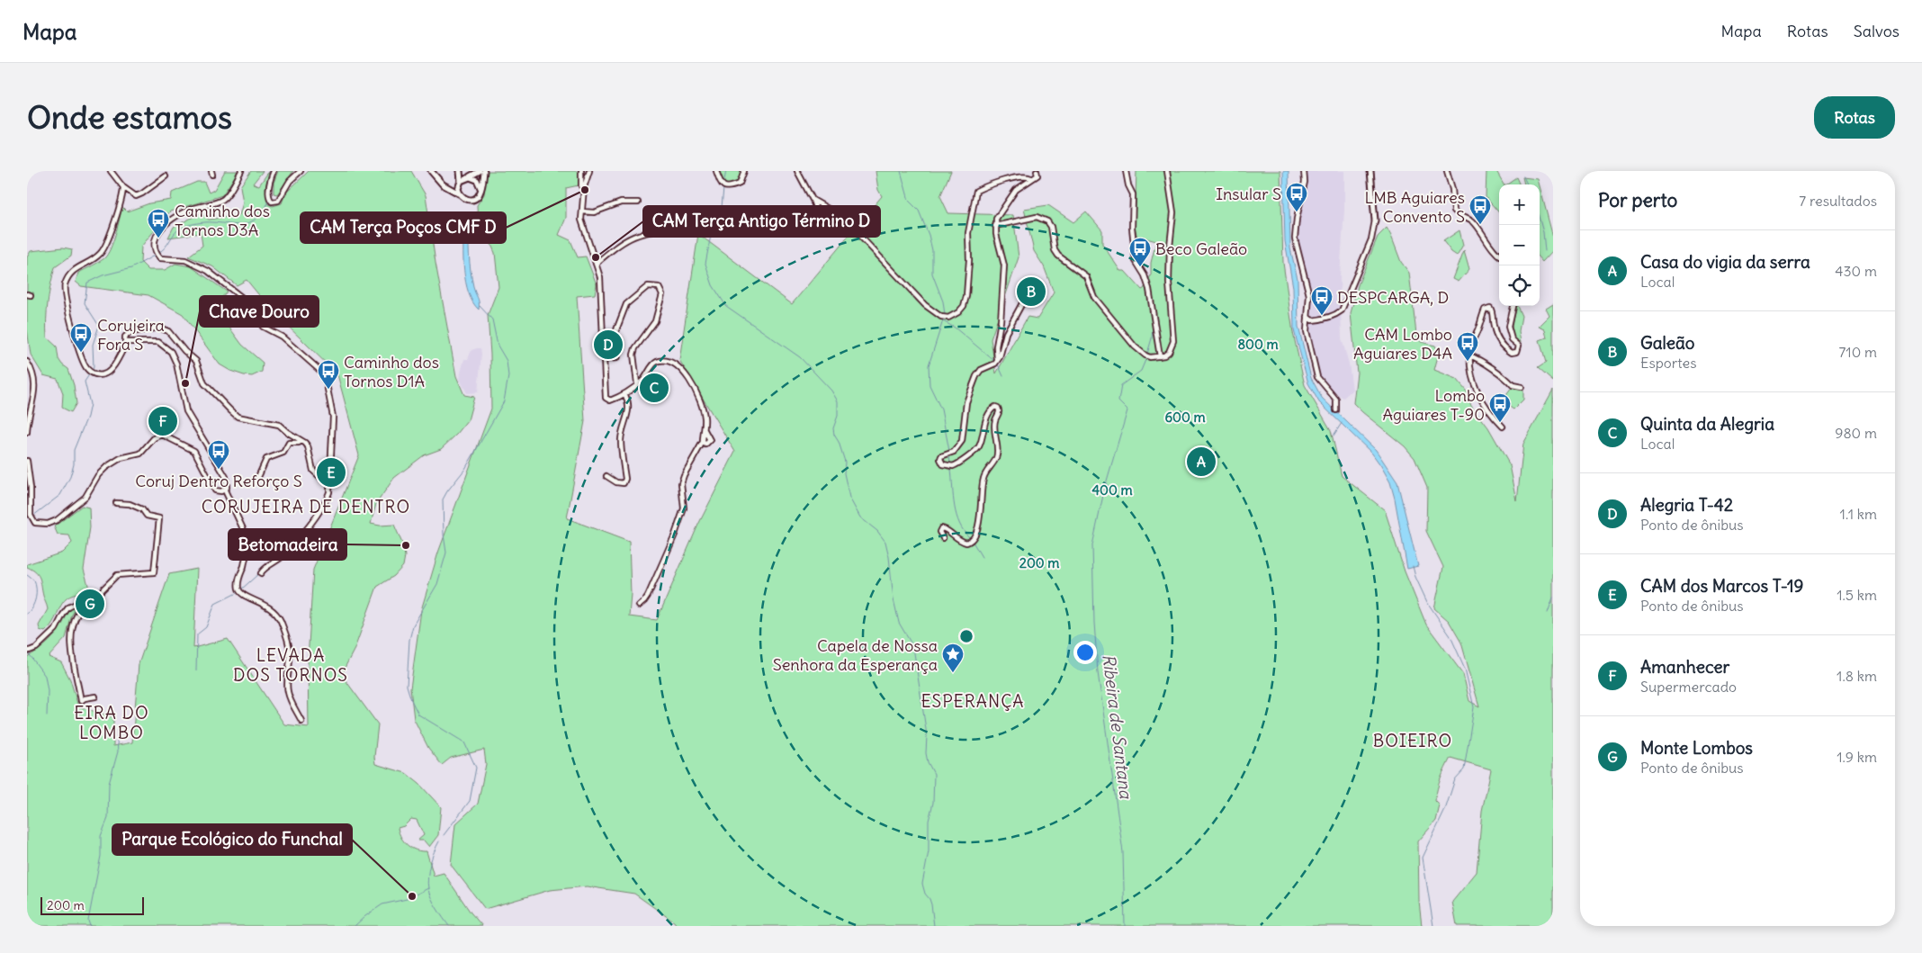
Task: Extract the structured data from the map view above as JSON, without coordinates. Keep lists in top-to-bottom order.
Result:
{
  "districts": [
    "CORUJEIRA DE DENTRO",
    "LEVADA DOS TORNOS",
    "ESPERANÇA",
    "EIRA DO LOMBO",
    "BOIEIRO"
  ],
  "water": ["Ribeira de Santana"],
  "places": {
    "other": [
      "CAM Terça Poços CMF D",
      "CAM Terça Antigo Término D",
      "Chave Douro",
      "Betomadeira",
      "Parque Ecológico do Funchal"
    ],
    "bus stop": [
      "Insular S",
      "LMB Aguiares Convento S",
      "Caminho dos Tornos D3A",
      "Beco Galeão",
      "DESPCARGA, D",
      "Corujeira Fora S",
      "CAM Lombo Aguiares D4A",
      "Caminho dos Tornos D1A",
      "Lombo Aguiares T-90",
      "Coruj Dentro Reforço S"
    ],
    "place": ["Capela de Nossa Senhora da Esperança"]
  },
  "scale_bar": "200 m",
  "page": {
    "header": "Mapa",
    "nav": ["Mapa", "Rotas", "Salvos"],
    "buttons": "Rotas",
    "title": "Onde estamos",
    "heading": ["Por perto", "7 resultados"],
    "map_buttons": ["+", "−"],
    "list": [
      {
        "mark": "A",
        "name": "Casa do vigia da serra",
        "note": "Local",
        "value": "430 m"
      },
      {
        "mark": "B",
        "name": "Galeão",
        "note": "Esportes",
        "value": "710 m"
      },
      {
        "mark": "C",
        "name": "Quinta da Alegria",
        "note": "Local",
        "value": "980 m"
      },
      {
        "mark": "D",
        "name": "Alegria T-42",
        "note": "Ponto de ônibus",
        "value": "1.1 km"
      },
      {
        "mark": "E",
        "name": "CAM dos Marcos T-19",
        "note": "Ponto de ônibus",
        "value": "1.5 km"
      },
      {
        "mark": "F",
        "name": "Amanhecer",
        "note": "Supermercado",
        "value": "1.8 km"
      },
      {
        "mark": "G",
        "name": "Monte Lombos",
        "note": "Ponto de ônibus",
        "value": "1.9 km"
      }
    ],
    "pins": [
      "B",
      "D",
      "C",
      "F",
      "A",
      "E",
      "G"
    ],
    "scale": "200 m"
  },
  "rings": [
    "800 m",
    "600 m",
    "400 m",
    "200 m"
  ]
}
